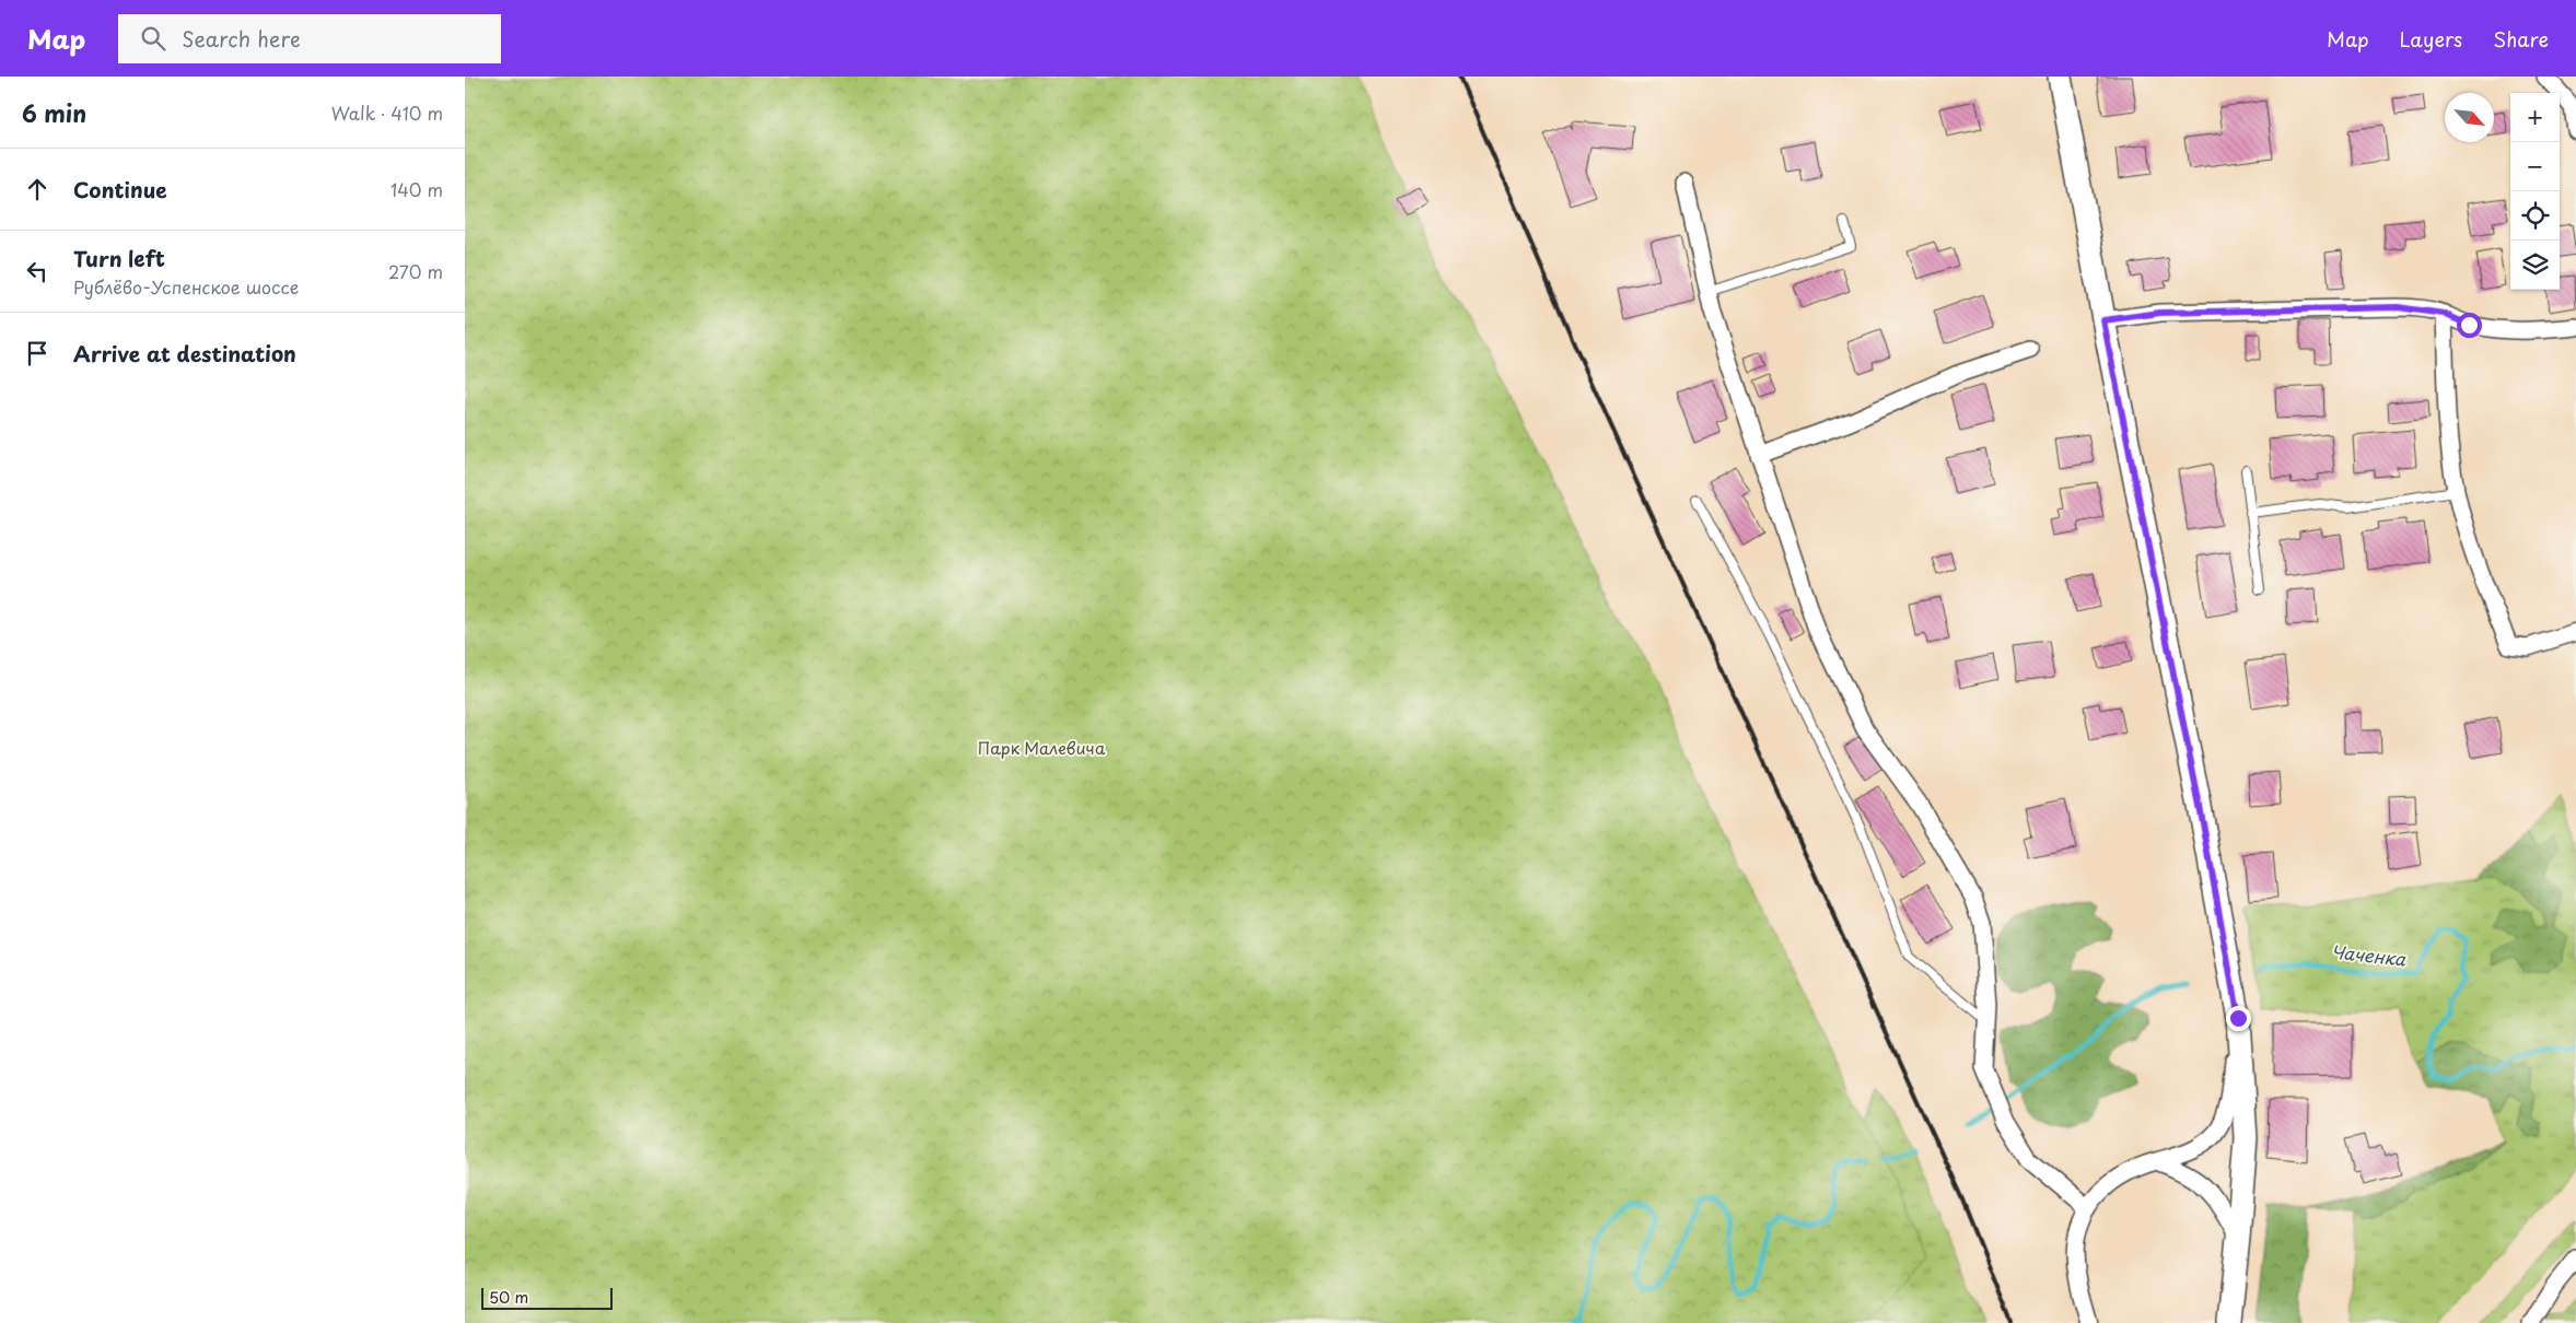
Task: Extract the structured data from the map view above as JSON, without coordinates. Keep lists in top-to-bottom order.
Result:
{
  "water": ["Чаченка"],
  "parks": ["Парк Малевича"],
  "scale_bar": "50 m",
  "north": "bottom right",
  "page": {
    "header": "Map",
    "search": "Search here",
    "nav": ["Map", "Layers", "Share"],
    "heading": ["6 min", "Walk · 410 m"],
    "map_buttons": ["+", "−"],
    "list": [
      ["Continue", "140 m"],
      ["Turn left", "Рублёво-Успенское шоссе", "270 m"],
      "Arrive at destination"
    ],
    "scale": "50 m"
  }
}
